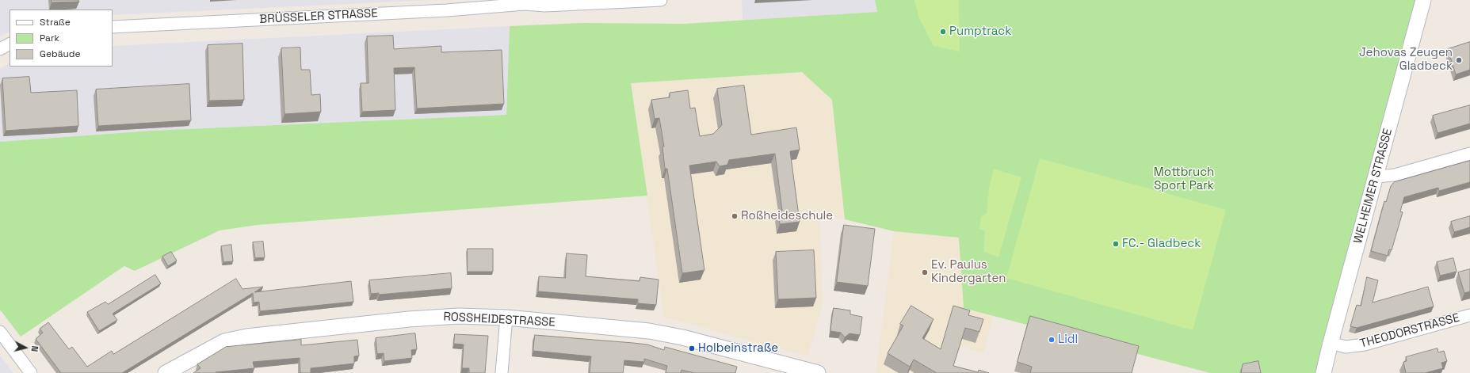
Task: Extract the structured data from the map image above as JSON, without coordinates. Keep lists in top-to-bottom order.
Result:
{
  "streets": {
    "street": [
      "BRÜSSELER STRASSE",
      "WELHEIMER STRASSE",
      "ROSSHEIDESTRASSE",
      "THEODORSTRASSE"
    ]
  },
  "crossings": [
    ["WELHEIMER STRASSE", "THEODORSTRASSE"]
  ],
  "parks": ["Mottbruch Sport Park"],
  "places": [
    "Pumptrack",
    "Jehovas Zeugen Gladbeck",
    "Roßheideschule",
    "FC.- Gladbeck",
    "Ev. Paulus Kindergarten",
    "Lidl",
    "Holbeinstraße"
  ],
  "legend": ["Straße", "Park", "Gebäude"],
  "north": "right"
}
